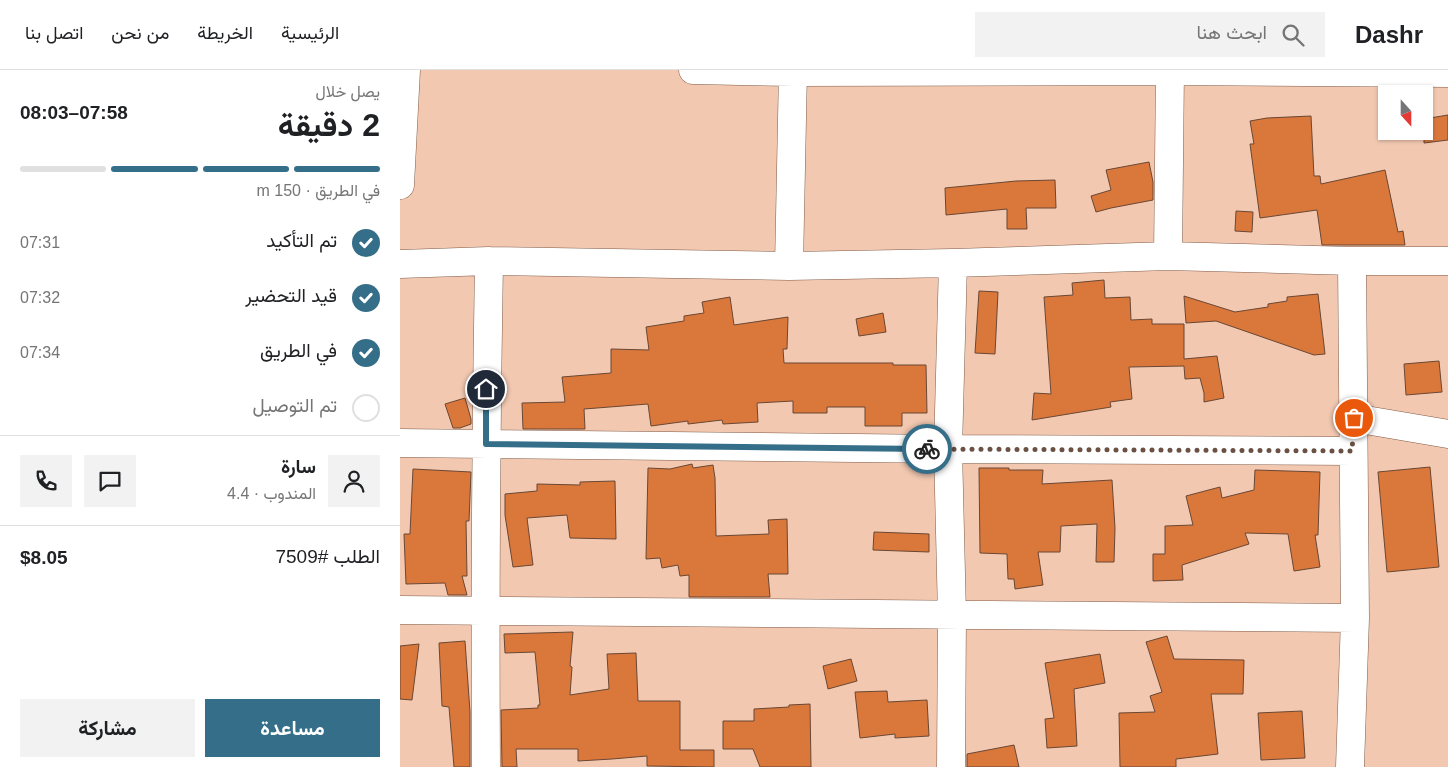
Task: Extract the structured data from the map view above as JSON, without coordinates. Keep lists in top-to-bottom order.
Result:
{
  "north": "bottom",
  "page": {
    "header": "Dashr",
    "search": "ابحث هنا",
    "nav": [
      "الرئيسية",
      "الخريطة",
      "من نحن",
      "اتصل بنا"
    ],
    "heading": ["2 دقيقة", "يصل خلال", "07:58–08:03"],
    "panel": [
      "سارة",
      "المندوب · 4.4",
      "الطلب #7509",
      "$8.05"
    ],
    "bar": "في الطريق · 150 m",
    "list": [
      ["تم التأكيد", "07:31"],
      ["قيد التحضير", "07:32"],
      ["في الطريق", "07:34"],
      "تم التوصيل"
    ],
    "buttons": ["مساعدة", "مشاركة"]
  }
}
